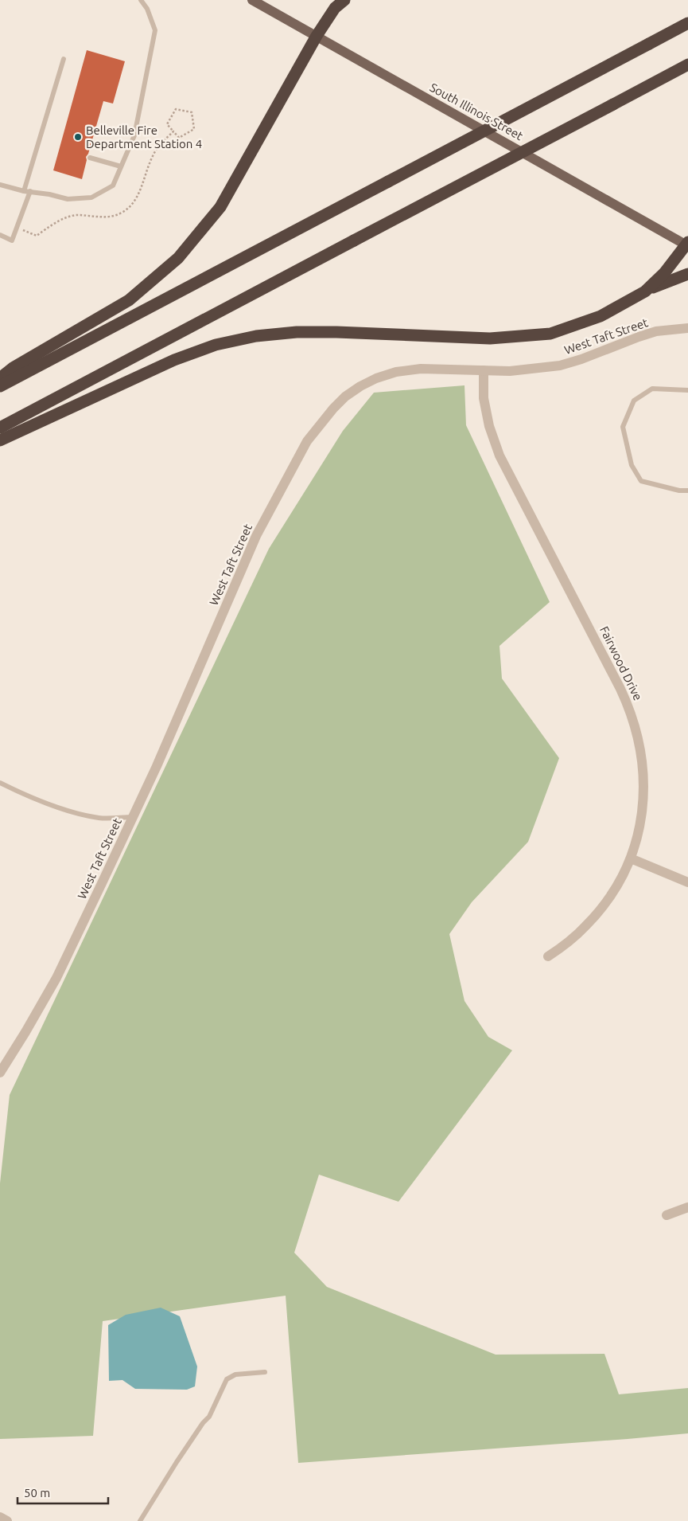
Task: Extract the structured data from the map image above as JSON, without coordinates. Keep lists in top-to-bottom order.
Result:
{
  "streets": {
    "main road": ["South Illinois Street"],
    "street": ["West Taft Street", "Fairwood Drive"]
  },
  "crossings": [
    ["West Taft Street", "Fairwood Drive"]
  ],
  "places": ["Belleville Fire Department Station 4"],
  "scale_bar": "50 m"
}
